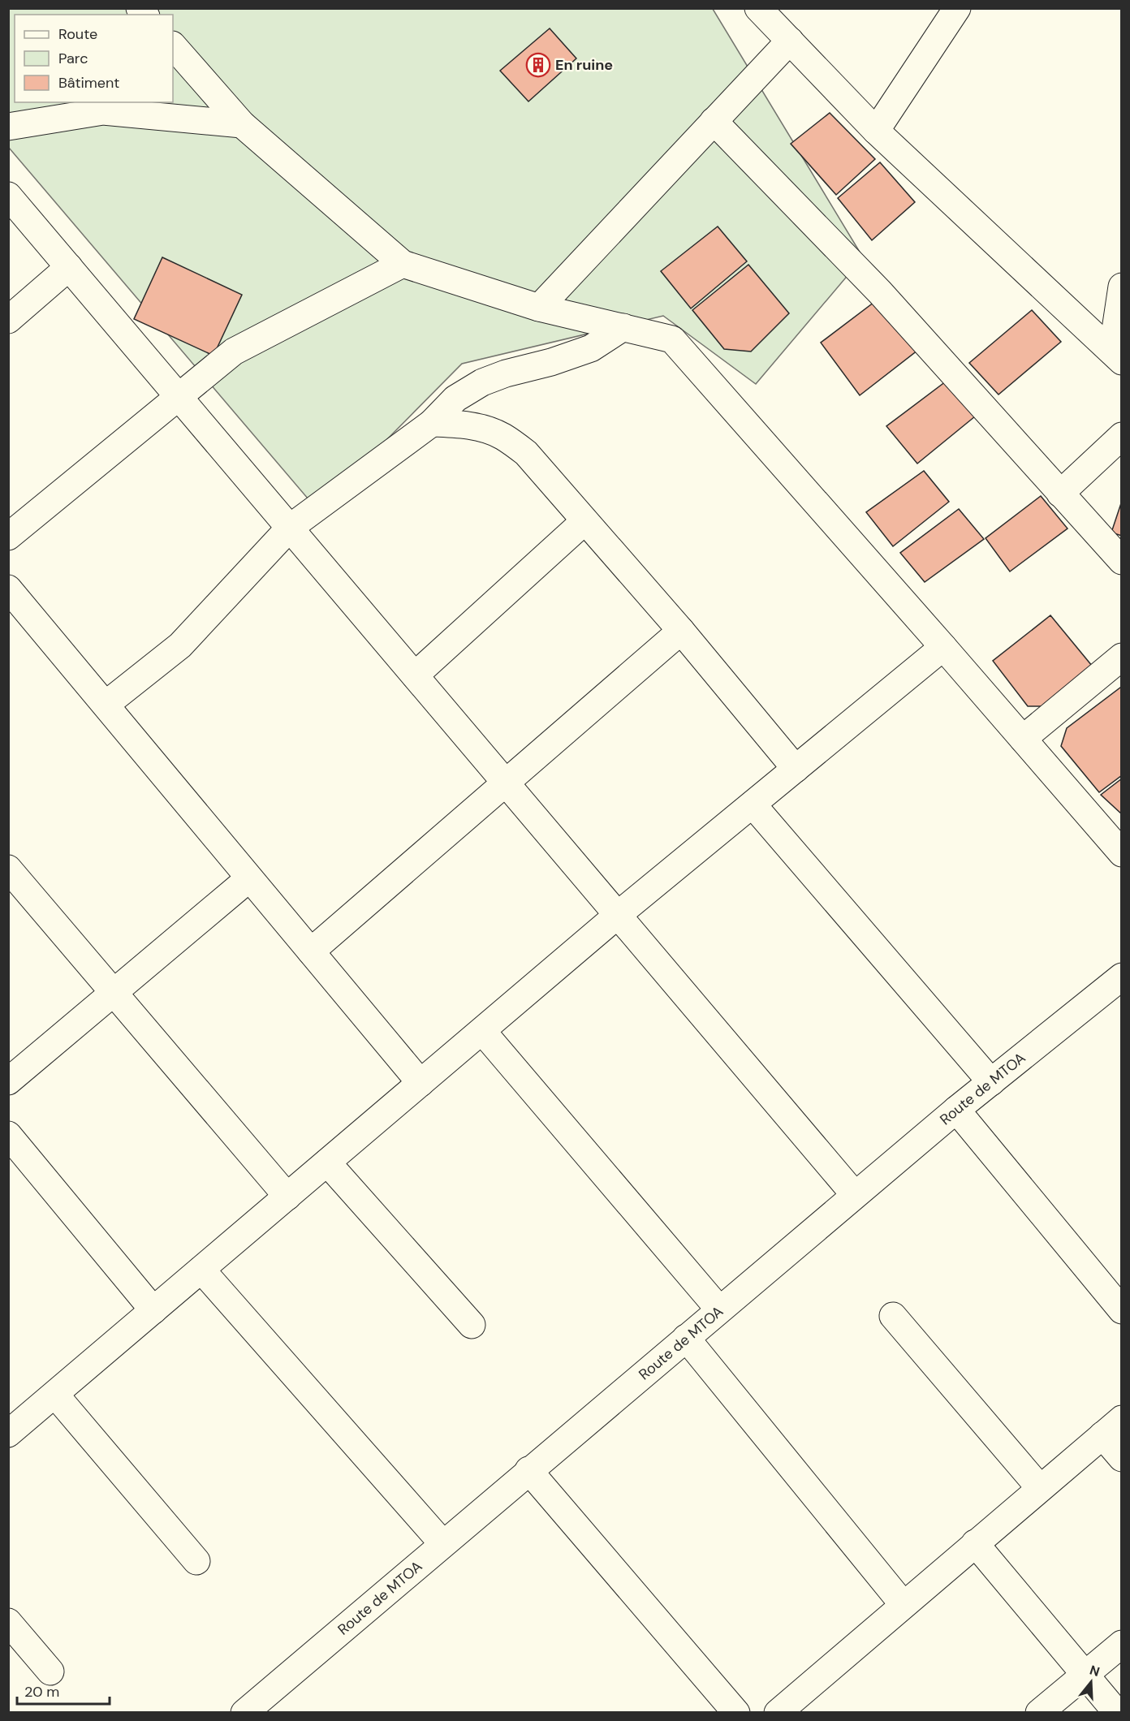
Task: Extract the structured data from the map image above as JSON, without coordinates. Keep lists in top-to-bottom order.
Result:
{
  "streets": {
    "street": ["Route de MTOA"]
  },
  "places": {
    "building": ["En ruine"]
  },
  "legend": ["Route", "Parc", "Bâtiment"],
  "scale_bar": "20 m",
  "north": "top"
}
